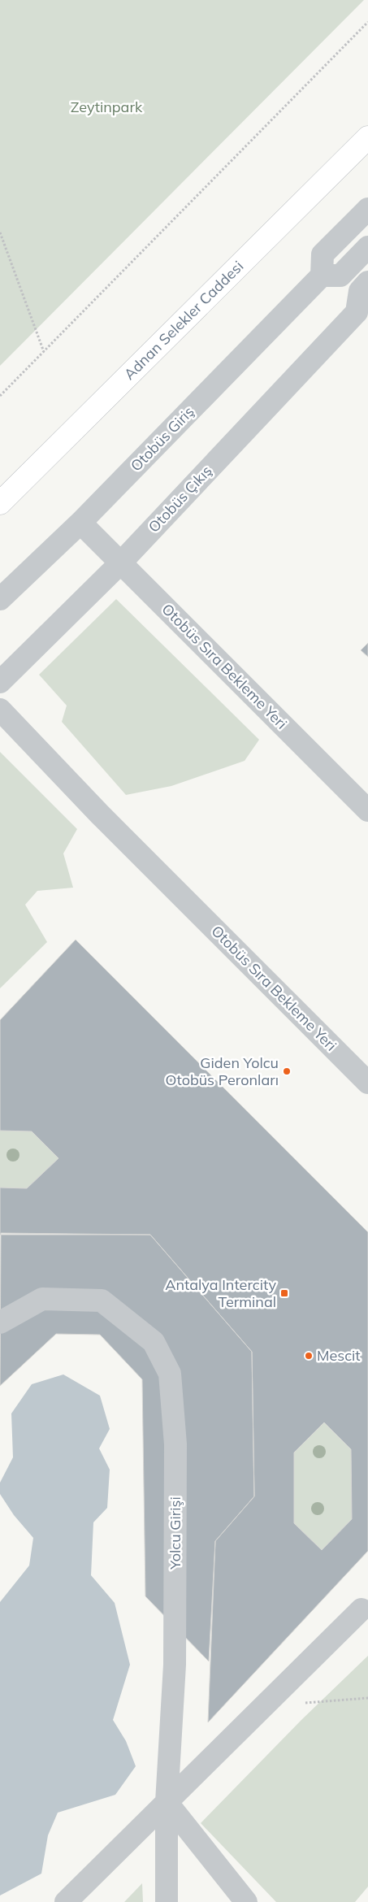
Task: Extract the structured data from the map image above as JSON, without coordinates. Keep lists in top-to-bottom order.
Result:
{
  "streets": {
    "main road": ["Adnan Selekler Caddesi"],
    "street": [
      "Otobüs Giriş",
      "Otobüs Çıkış",
      "Otobüs Sıra Bekleme Yeri",
      "Yolcu Girişi"
    ]
  },
  "crossings": [
    ["Otobüs Giriş", "Otobüs Sıra Bekleme Yeri"],
    ["Otobüs Çıkış", "Otobüs Sıra Bekleme Yeri"]
  ],
  "parks": ["Zeytinpark"],
  "places": {
    "other": ["Giden Yolcu Otobüs Peronları", "Mescit"],
    "transit": ["Antalya Intercity Terminal"]
  }
}
